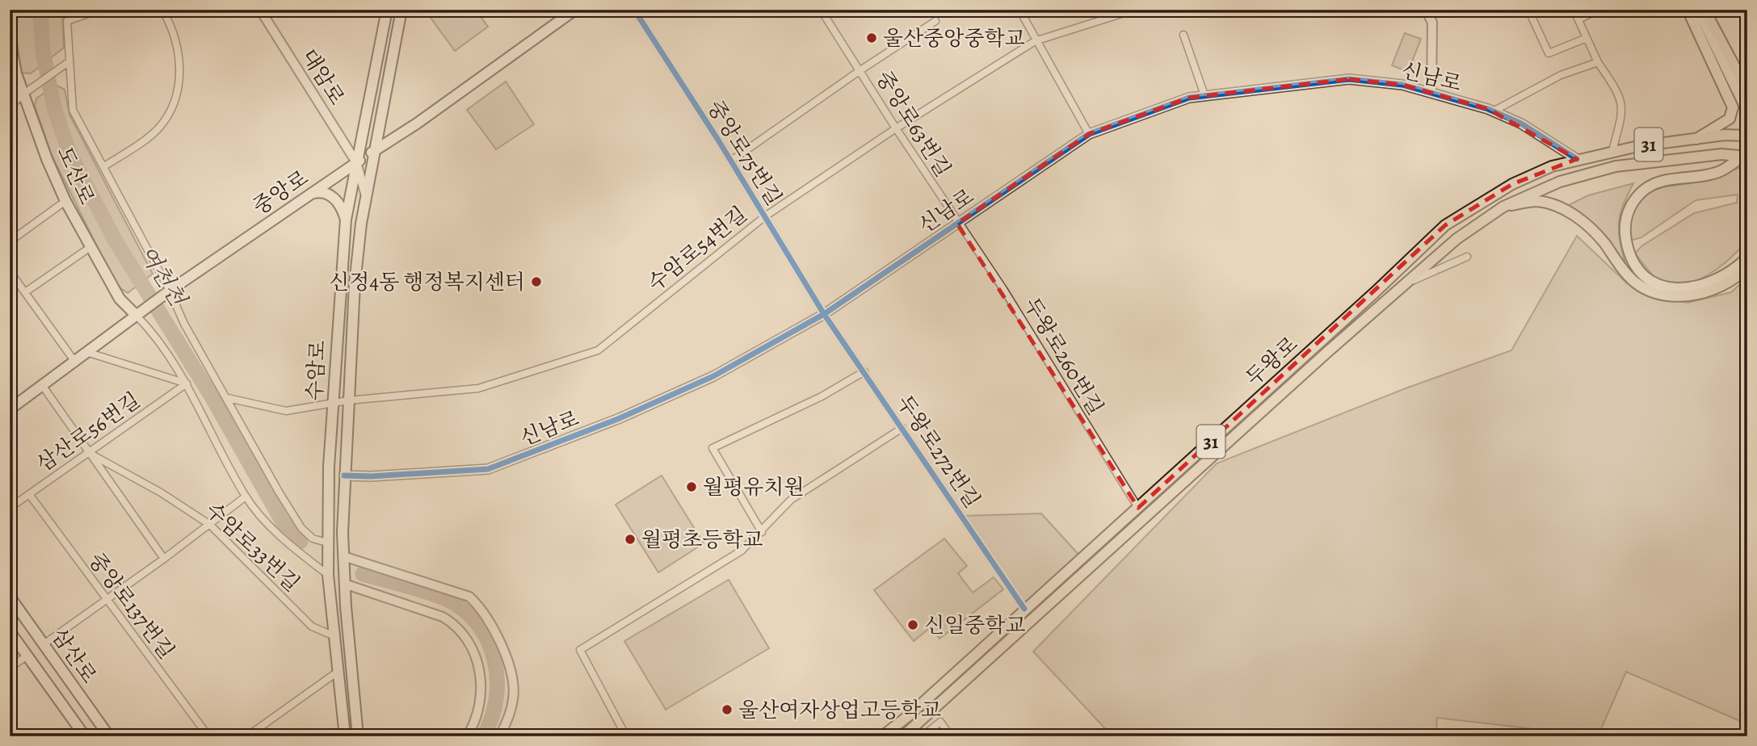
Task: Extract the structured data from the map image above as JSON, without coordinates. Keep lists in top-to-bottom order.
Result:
{
  "streets": {
    "main road": [
      "31",
      "도산로",
      "중앙로",
      "두왕로",
      "수암로",
      "삼산로"
    ],
    "street": [
      "대암로",
      "신남로",
      "중앙로63번길",
      "중앙로75번길",
      "수암로54번길",
      "두왕로260번길",
      "삼산로56번길",
      "두왕로272번길",
      "수암로33번길",
      "중앙로137번길"
    ]
  },
  "crossings": [
    ["대암로", "중앙로"],
    ["대암로", "수암로"],
    ["신남로", "중앙로63번길"],
    ["신남로", "중앙로75번길"],
    ["신남로", "두왕로260번길"],
    ["신남로", "두왕로"],
    ["신남로", "수암로"],
    ["신남로", "두왕로272번길"],
    ["중앙로63번길", "중앙로75번길"],
    ["중앙로63번길", "수암로54번길"],
    ["중앙로63번길", "두왕로260번길"],
    ["중앙로75번길", "수암로54번길"],
    ["중앙로75번길", "두왕로272번길"],
    ["도산로", "중앙로"],
    ["중앙로", "수암로"],
    ["수암로54번길", "수암로"],
    ["두왕로260번길", "두왕로"],
    ["두왕로", "두왕로272번길"],
    ["수암로", "수암로33번길"],
    ["삼산로56번길", "수암로33번길"],
    ["삼산로56번길", "중앙로137번길"]
  ],
  "water": ["여천천"],
  "places": [
    "울산중앙중학교",
    "신정4동 행정복지센터",
    "월평유치원",
    "월평초등학교",
    "신일중학교",
    "울산여자상업고등학교"
  ]
}
